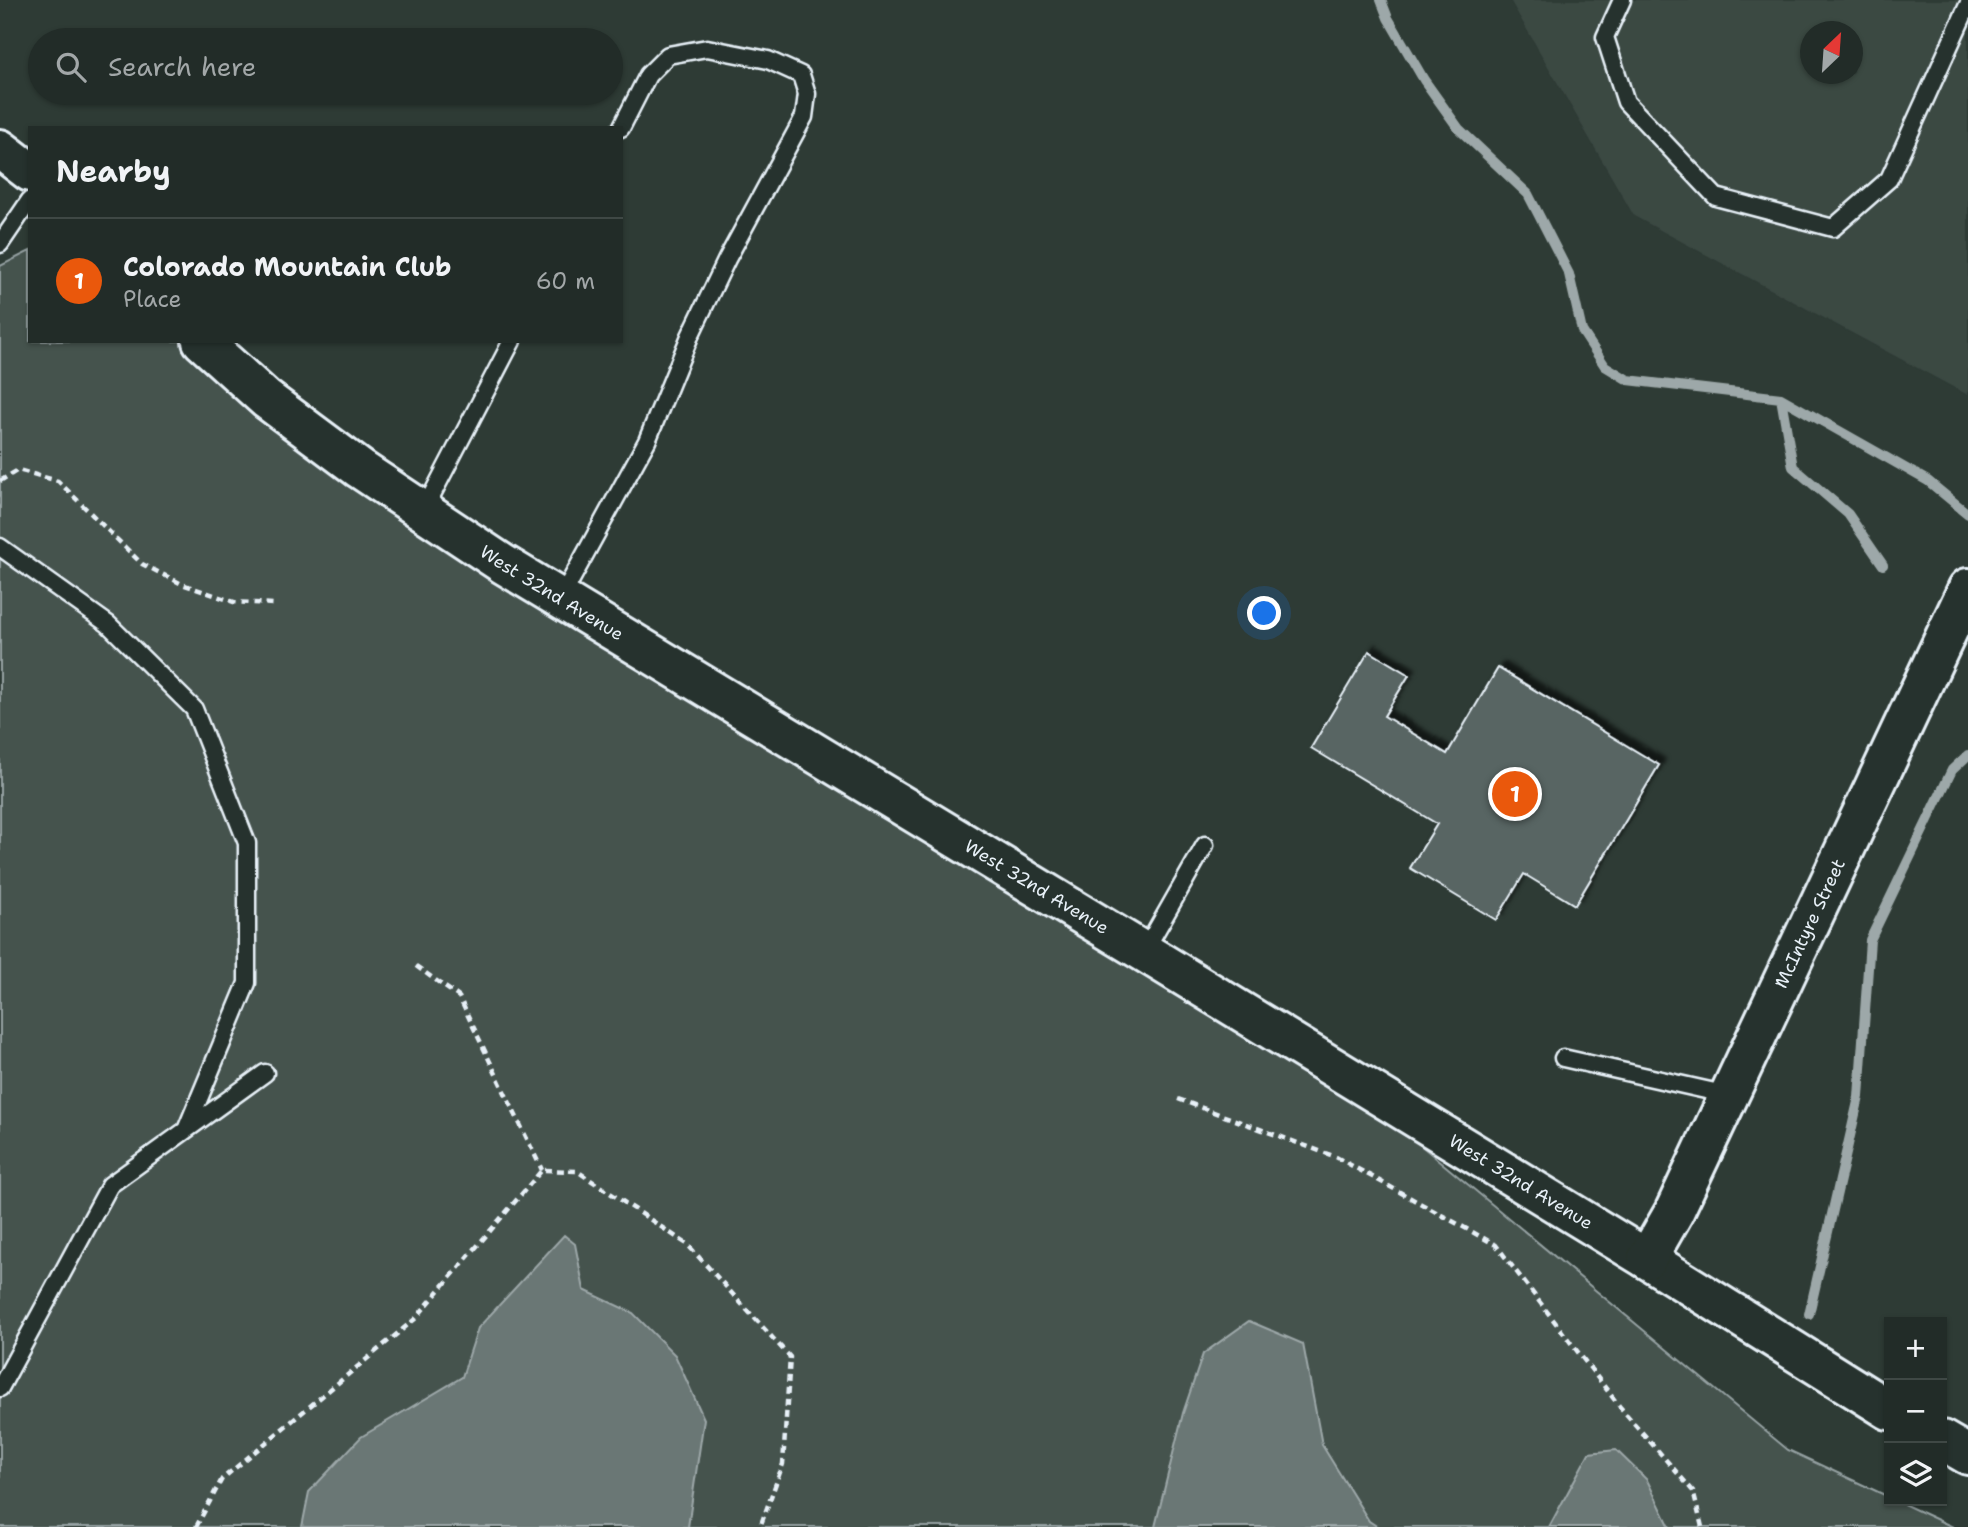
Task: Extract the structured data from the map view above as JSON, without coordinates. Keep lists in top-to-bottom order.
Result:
{
  "streets": {
    "street": ["West 32nd Avenue", "McIntyre Street"]
  },
  "crossings": [
    ["West 32nd Avenue", "McIntyre Street"]
  ],
  "north": "top right",
  "page": {
    "search": "Search here",
    "heading": "Nearby",
    "list": [
      {
        "mark": "1",
        "name": "Colorado Mountain Club",
        "note": "Place",
        "value": "60 m"
      }
    ],
    "pins": "1",
    "map_buttons": ["+", "−"]
  }
}
